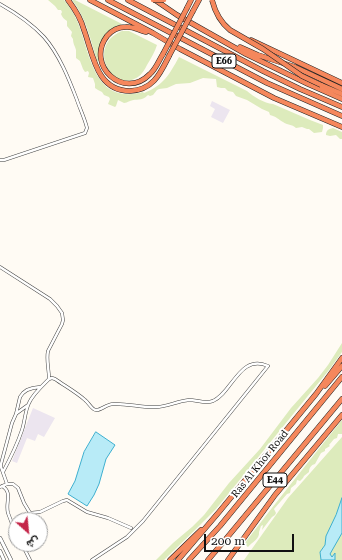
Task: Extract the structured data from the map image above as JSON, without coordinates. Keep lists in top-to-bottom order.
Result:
{
  "streets": {
    "highway": ["E66", "Ras Al Khor Road", "E44"]
  },
  "scale_bar": "200 m",
  "north": "bottom right"
}
